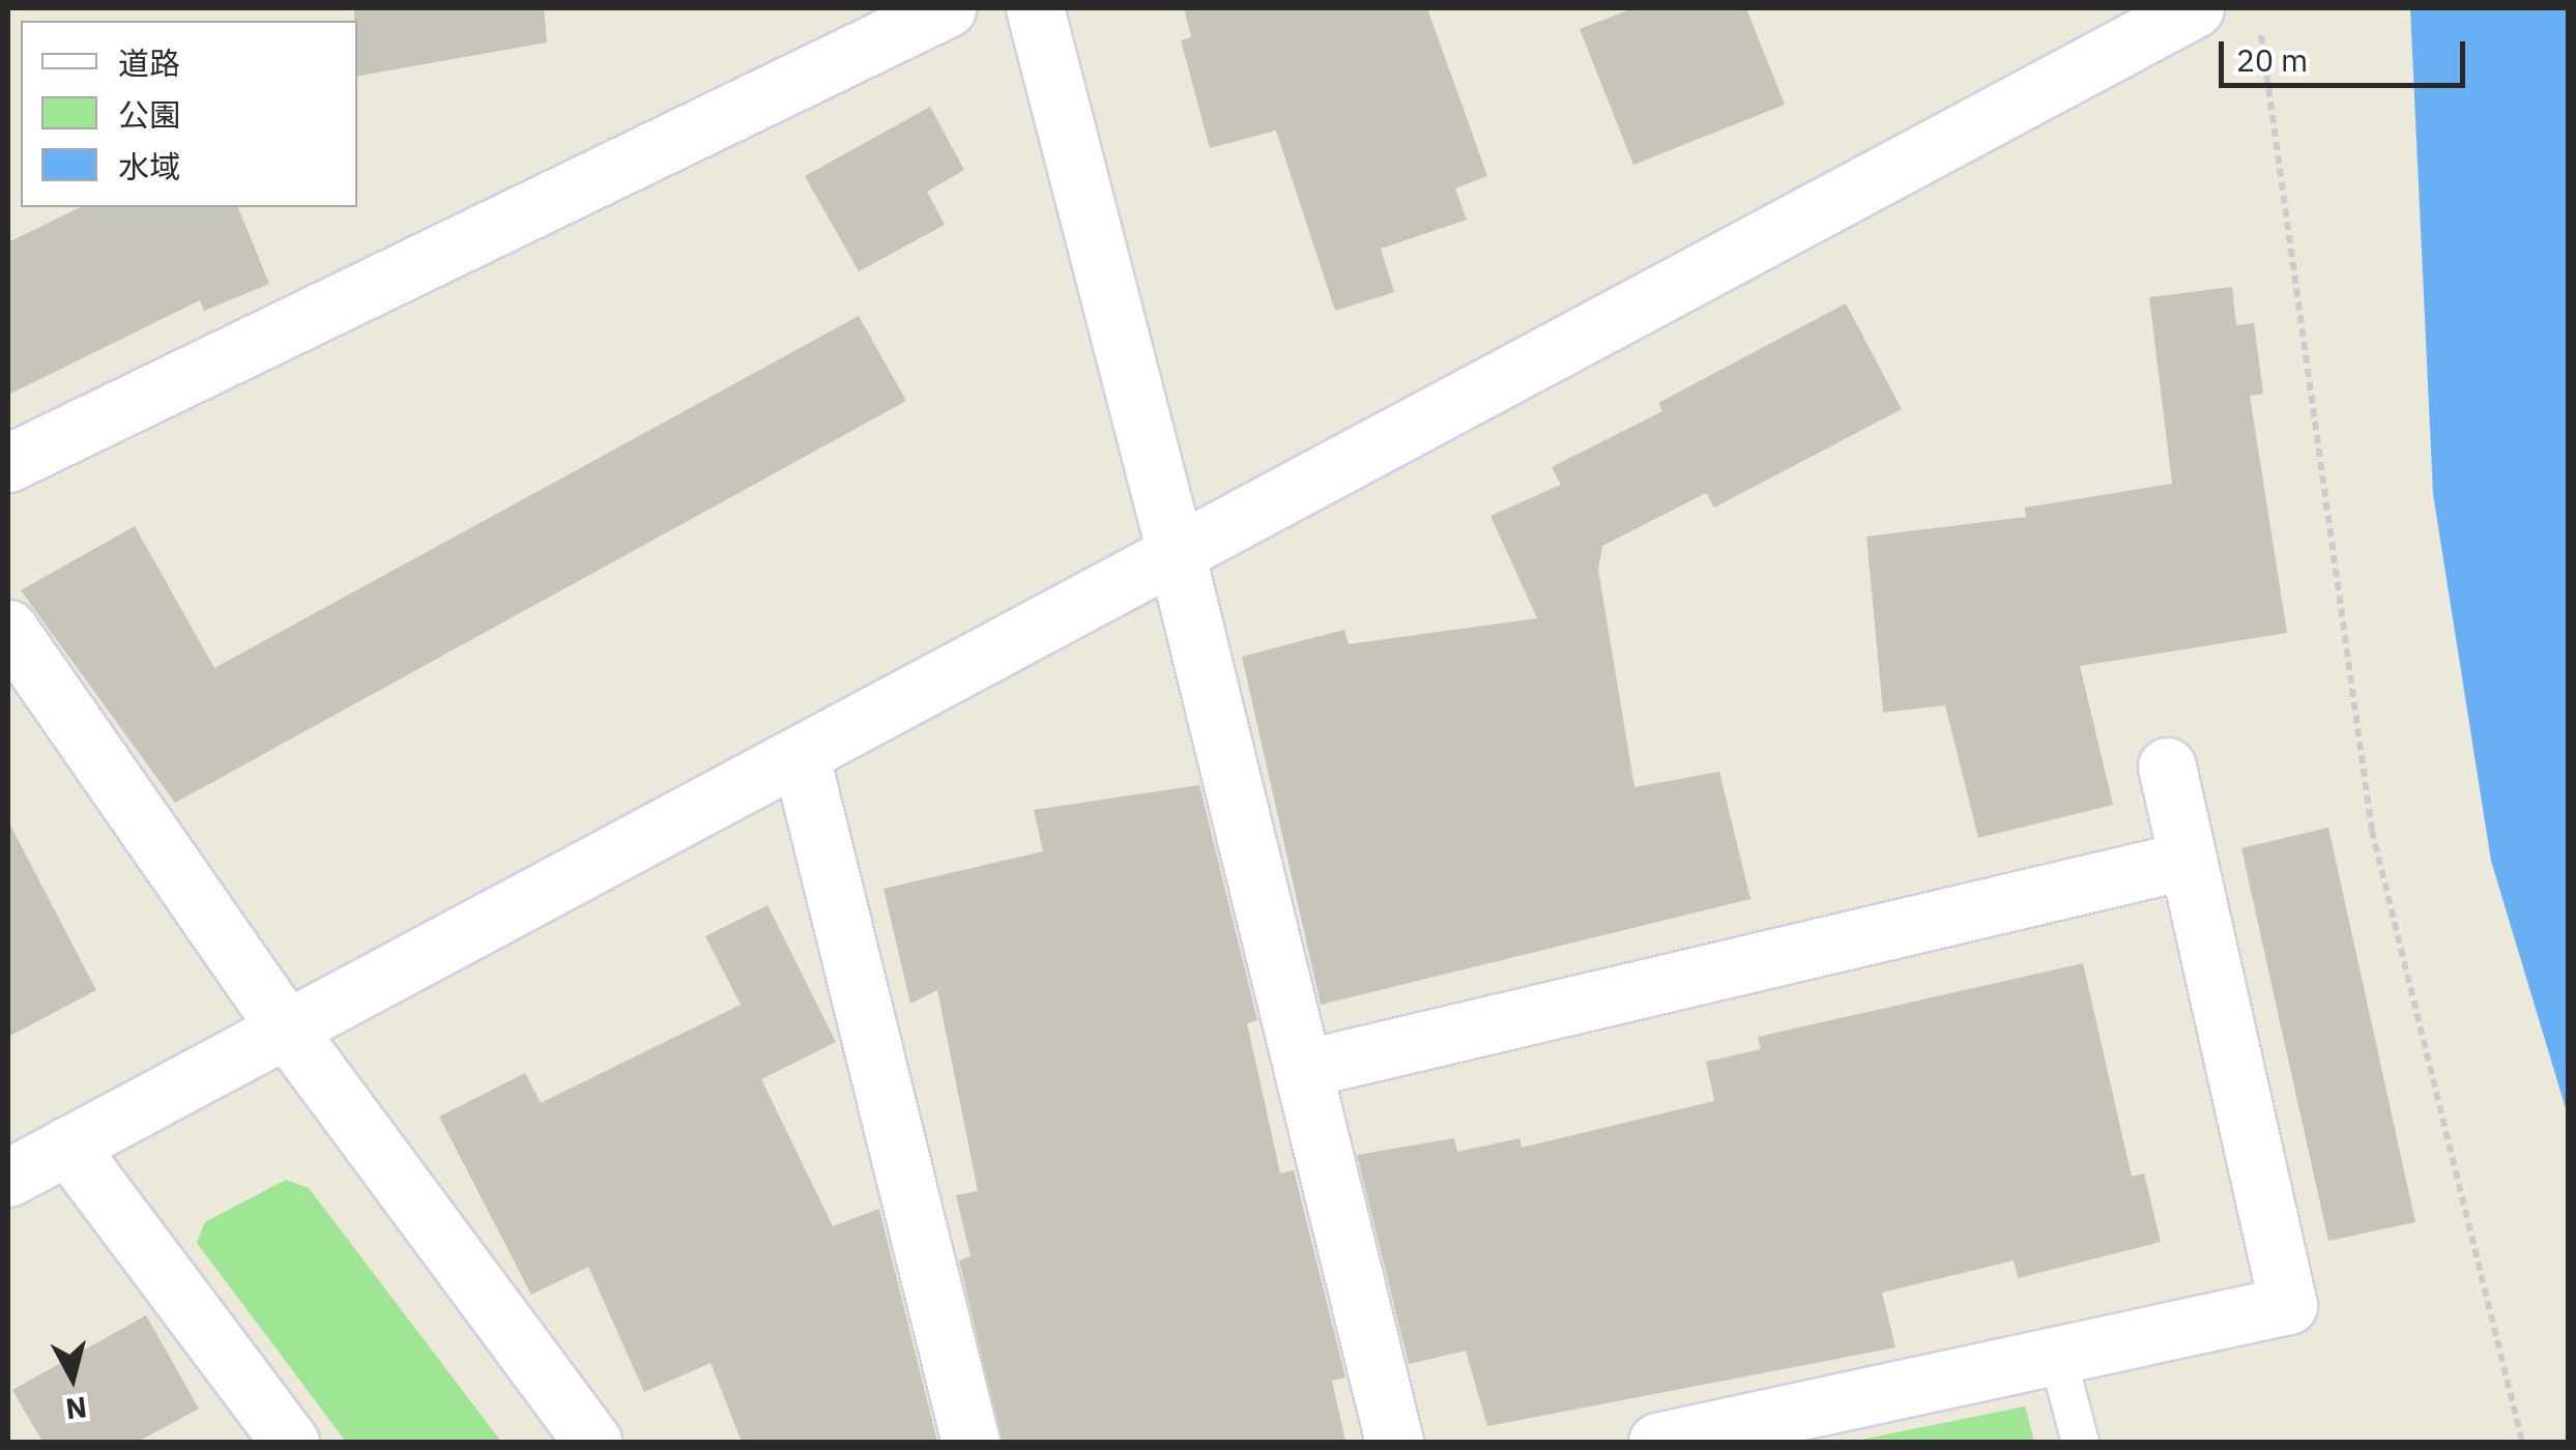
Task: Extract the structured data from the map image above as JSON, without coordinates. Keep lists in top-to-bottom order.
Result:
{
  "legend": ["道路", "公園", "水域"],
  "scale_bar": "20 m",
  "north": "bottom"
}
